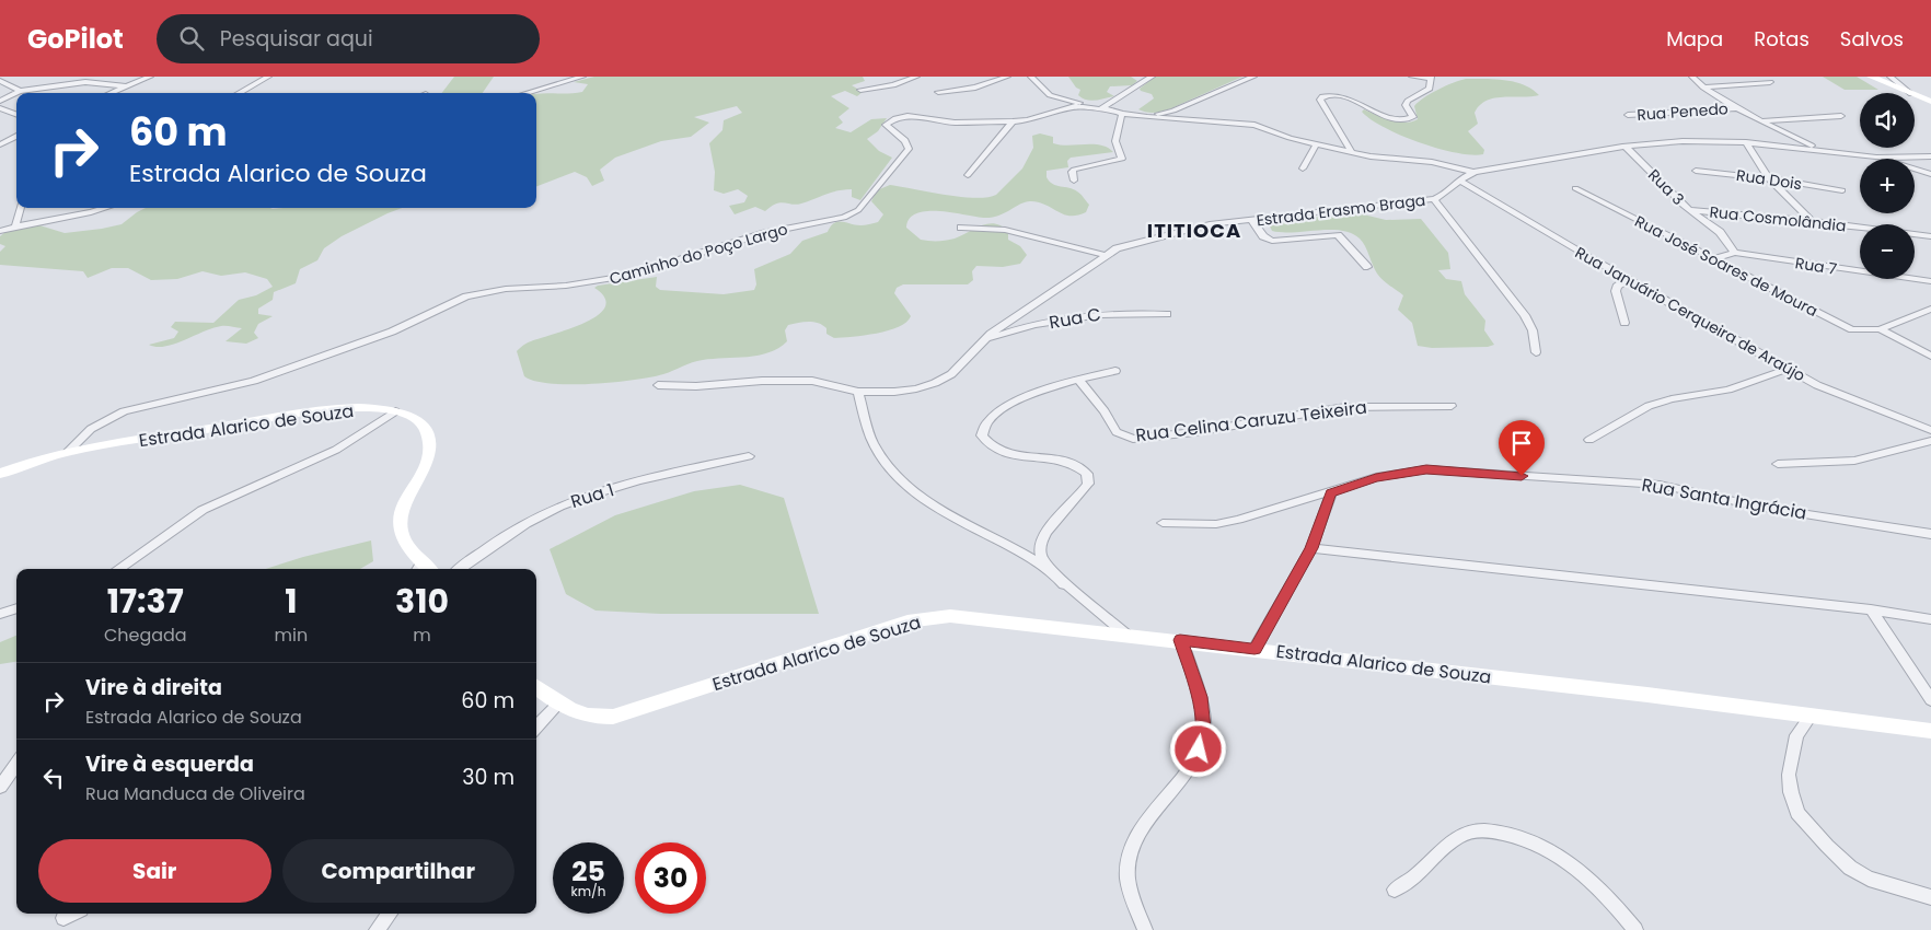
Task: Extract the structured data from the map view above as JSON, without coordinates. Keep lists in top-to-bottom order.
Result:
{
  "streets": {
    "main road": ["Estrada Alarico de Souza"],
    "street": [
      "Rua Penedo",
      "Rua Dois",
      "Rua 3",
      "Estrada Erasmo Braga",
      "Rua Cosmolândia",
      "Caminho do Poço Largo",
      "Rua José Soares de Moura",
      "Rua 7",
      "Rua Januário Cerqueira de Araújo",
      "Rua C",
      "Rua Celina Caruzu Teixeira",
      "Rua 1",
      "Rua Santa Ingrácia"
    ]
  },
  "crossings": [
    ["Rua 3", "Estrada Erasmo Braga"],
    ["Rua 3", "Rua Cosmolândia"],
    ["Rua 3", "Rua 7"],
    ["Estrada Erasmo Braga", "Rua Januário Cerqueira de Araújo"],
    ["Estrada Erasmo Braga", "Rua C"],
    ["Caminho do Poço Largo", "Estrada Alarico de Souza"]
  ],
  "districts": ["ITITIOCA"],
  "page": {
    "header": "GoPilot",
    "search": "Pesquisar aqui",
    "nav": ["Mapa", "Rotas", "Salvos"],
    "map_buttons": ["+", "−"],
    "turn": ["60 m", "Estrada Alarico de Souza"],
    "eta": [
      "17:37",
      "Chegada",
      "1",
      "min",
      "310",
      "m"
    ],
    "list": [
      {
        "name": "Vire à direita",
        "note": "Estrada Alarico de Souza",
        "value": "60 m"
      },
      {
        "name": "Vire à esquerda",
        "note": "Rua Manduca de Oliveira",
        "value": "30 m"
      }
    ],
    "buttons": ["Sair", "Compartilhar"],
    "speed": "25 km/h",
    "limit": "30"
  }
}
